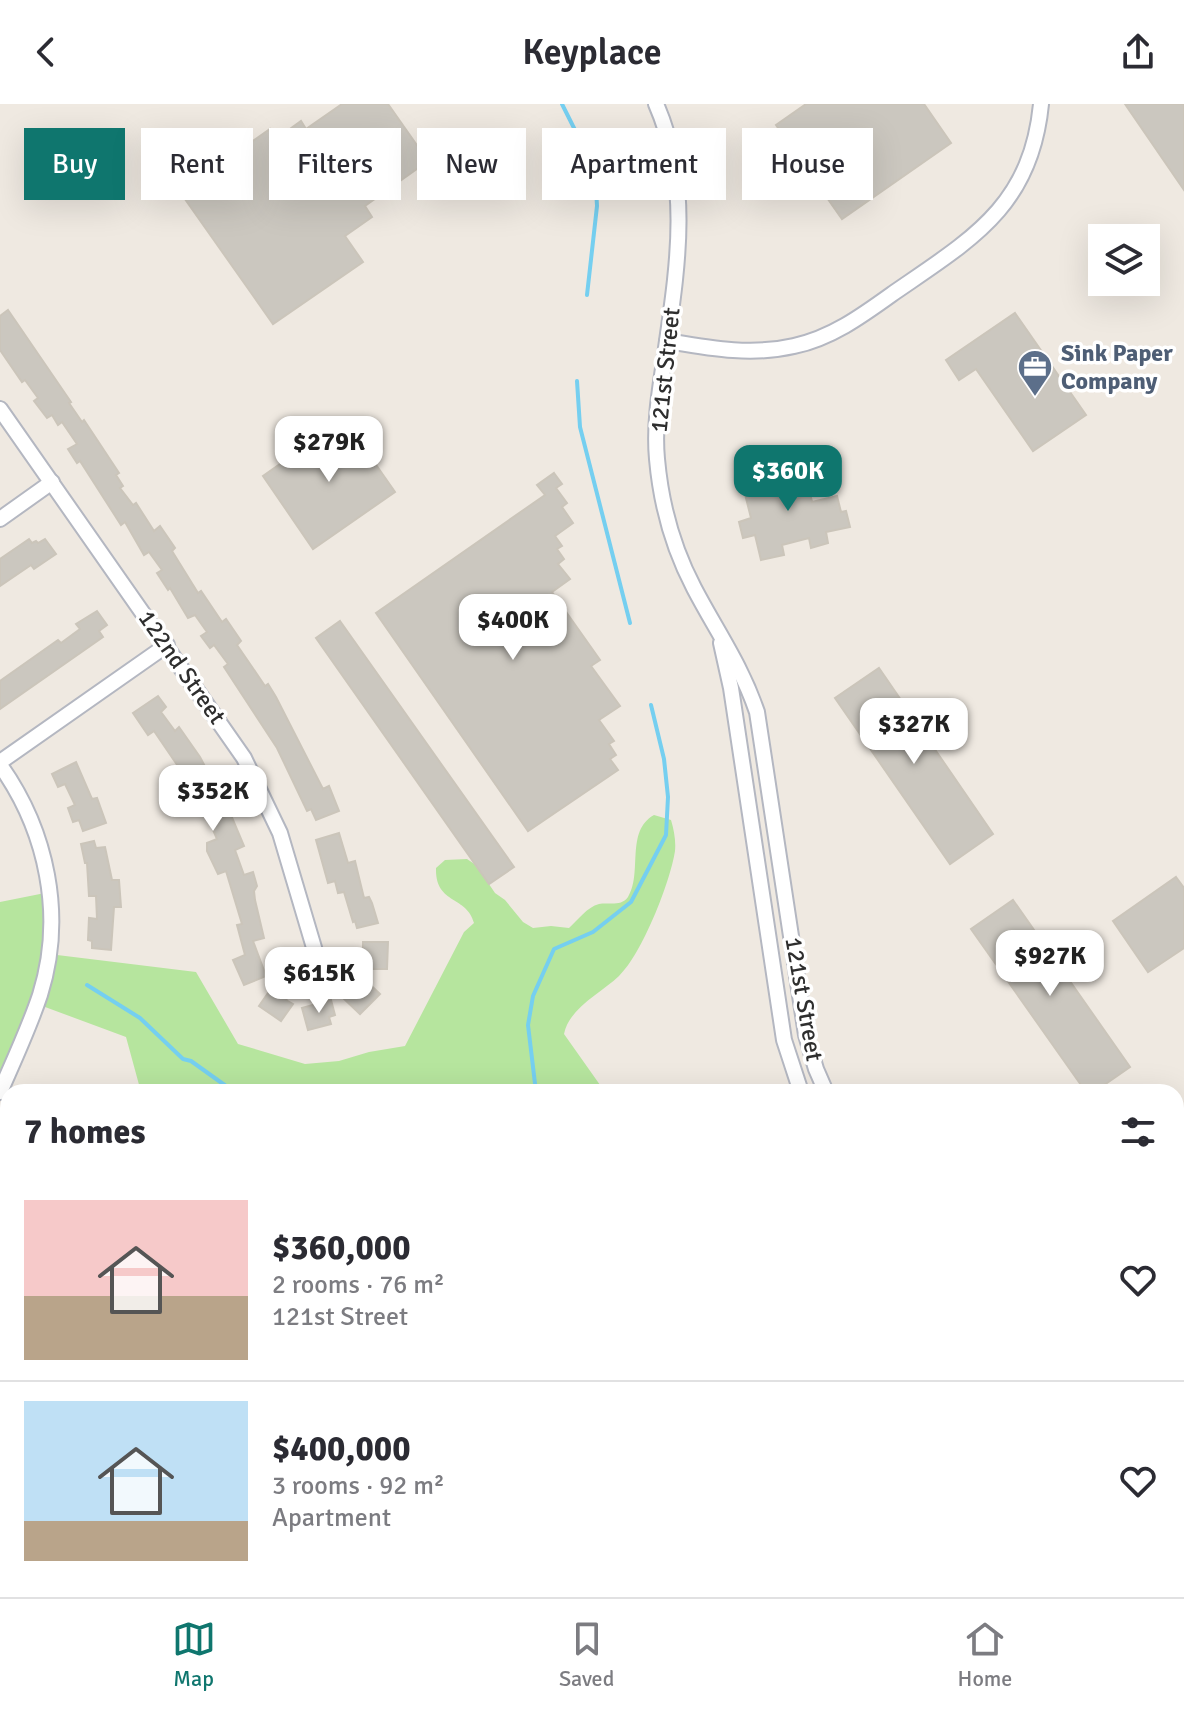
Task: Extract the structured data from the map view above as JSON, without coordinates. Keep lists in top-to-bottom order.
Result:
{
  "streets": {
    "street": ["121st Street", "122nd Street"]
  },
  "places": {
    "office": ["Sink Paper Company"]
  },
  "page": {
    "header": "Keyplace",
    "chip": [
      "Buy",
      "Rent",
      "Filters",
      "New",
      "Apartment",
      "House"
    ],
    "price": [
      "$279K",
      "$360K",
      "$400K",
      "$327K",
      "$352K",
      "$927K",
      "$615K"
    ],
    "heading": "7 homes",
    "list": [
      {
        "name": "$360,000",
        "note": "2 rooms · 76 m² · 121st Street"
      },
      {
        "name": "$400,000",
        "note": "3 rooms · 92 m² · Apartment"
      }
    ],
    "tabs": ["Map", "Saved", "Home"]
  }
}
